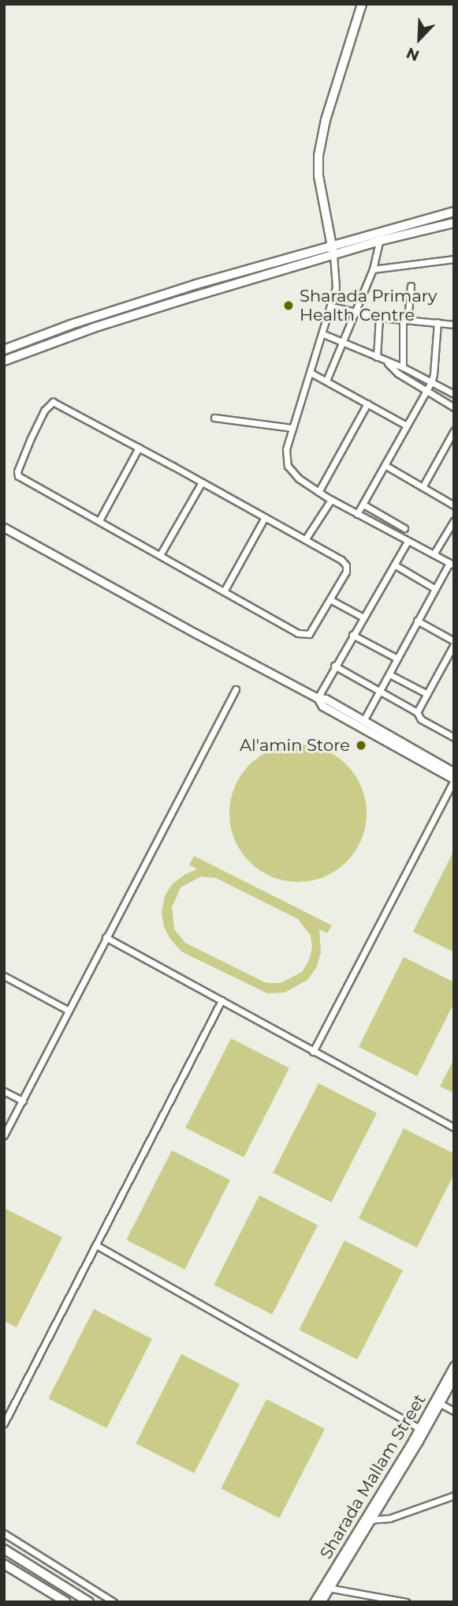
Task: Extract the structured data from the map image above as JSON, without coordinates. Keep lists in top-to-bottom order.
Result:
{
  "streets": {
    "street": ["Sharada Mallam Street"]
  },
  "places": ["Sharada Primary Health Centre", "Al'amin Store"],
  "north": "bottom left"
}
